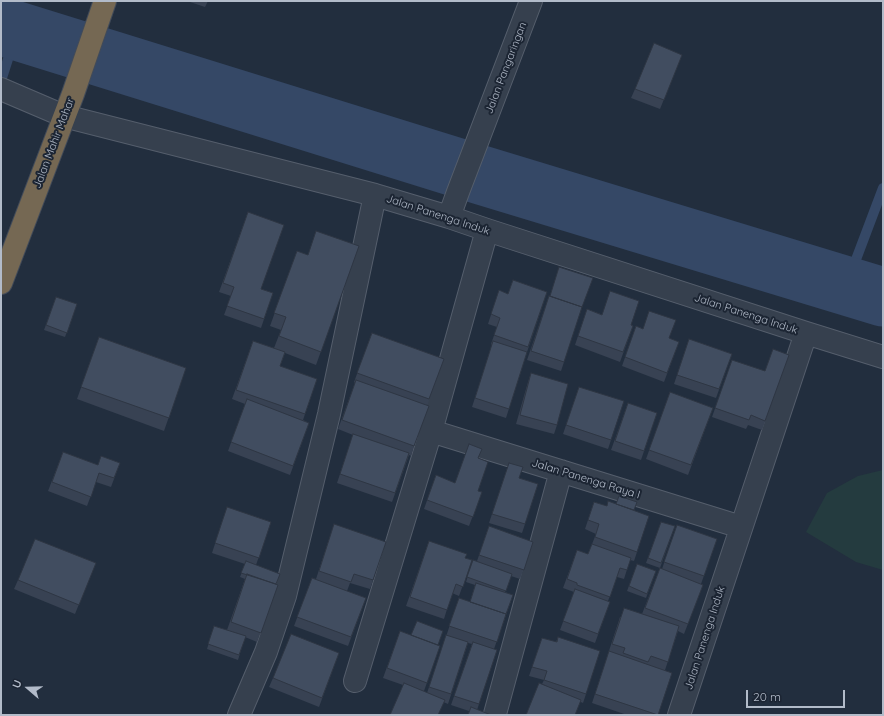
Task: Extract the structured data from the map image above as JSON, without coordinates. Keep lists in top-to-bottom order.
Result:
{
  "streets": {
    "highway": ["Jalan Mahir Mahar"],
    "street": ["Jalan Pangaringan", "Jalan Panenga Induk", "Jalan Panenga Raya I"]
  },
  "crossings": [
    ["Jalan Pangaringan", "Jalan Panenga Induk"],
    ["Jalan Mahir Mahar", "Jalan Panenga Induk"],
    ["Jalan Panenga Induk", "Jalan Panenga Raya I"]
  ],
  "scale_bar": "20 m",
  "north": "left"
}
